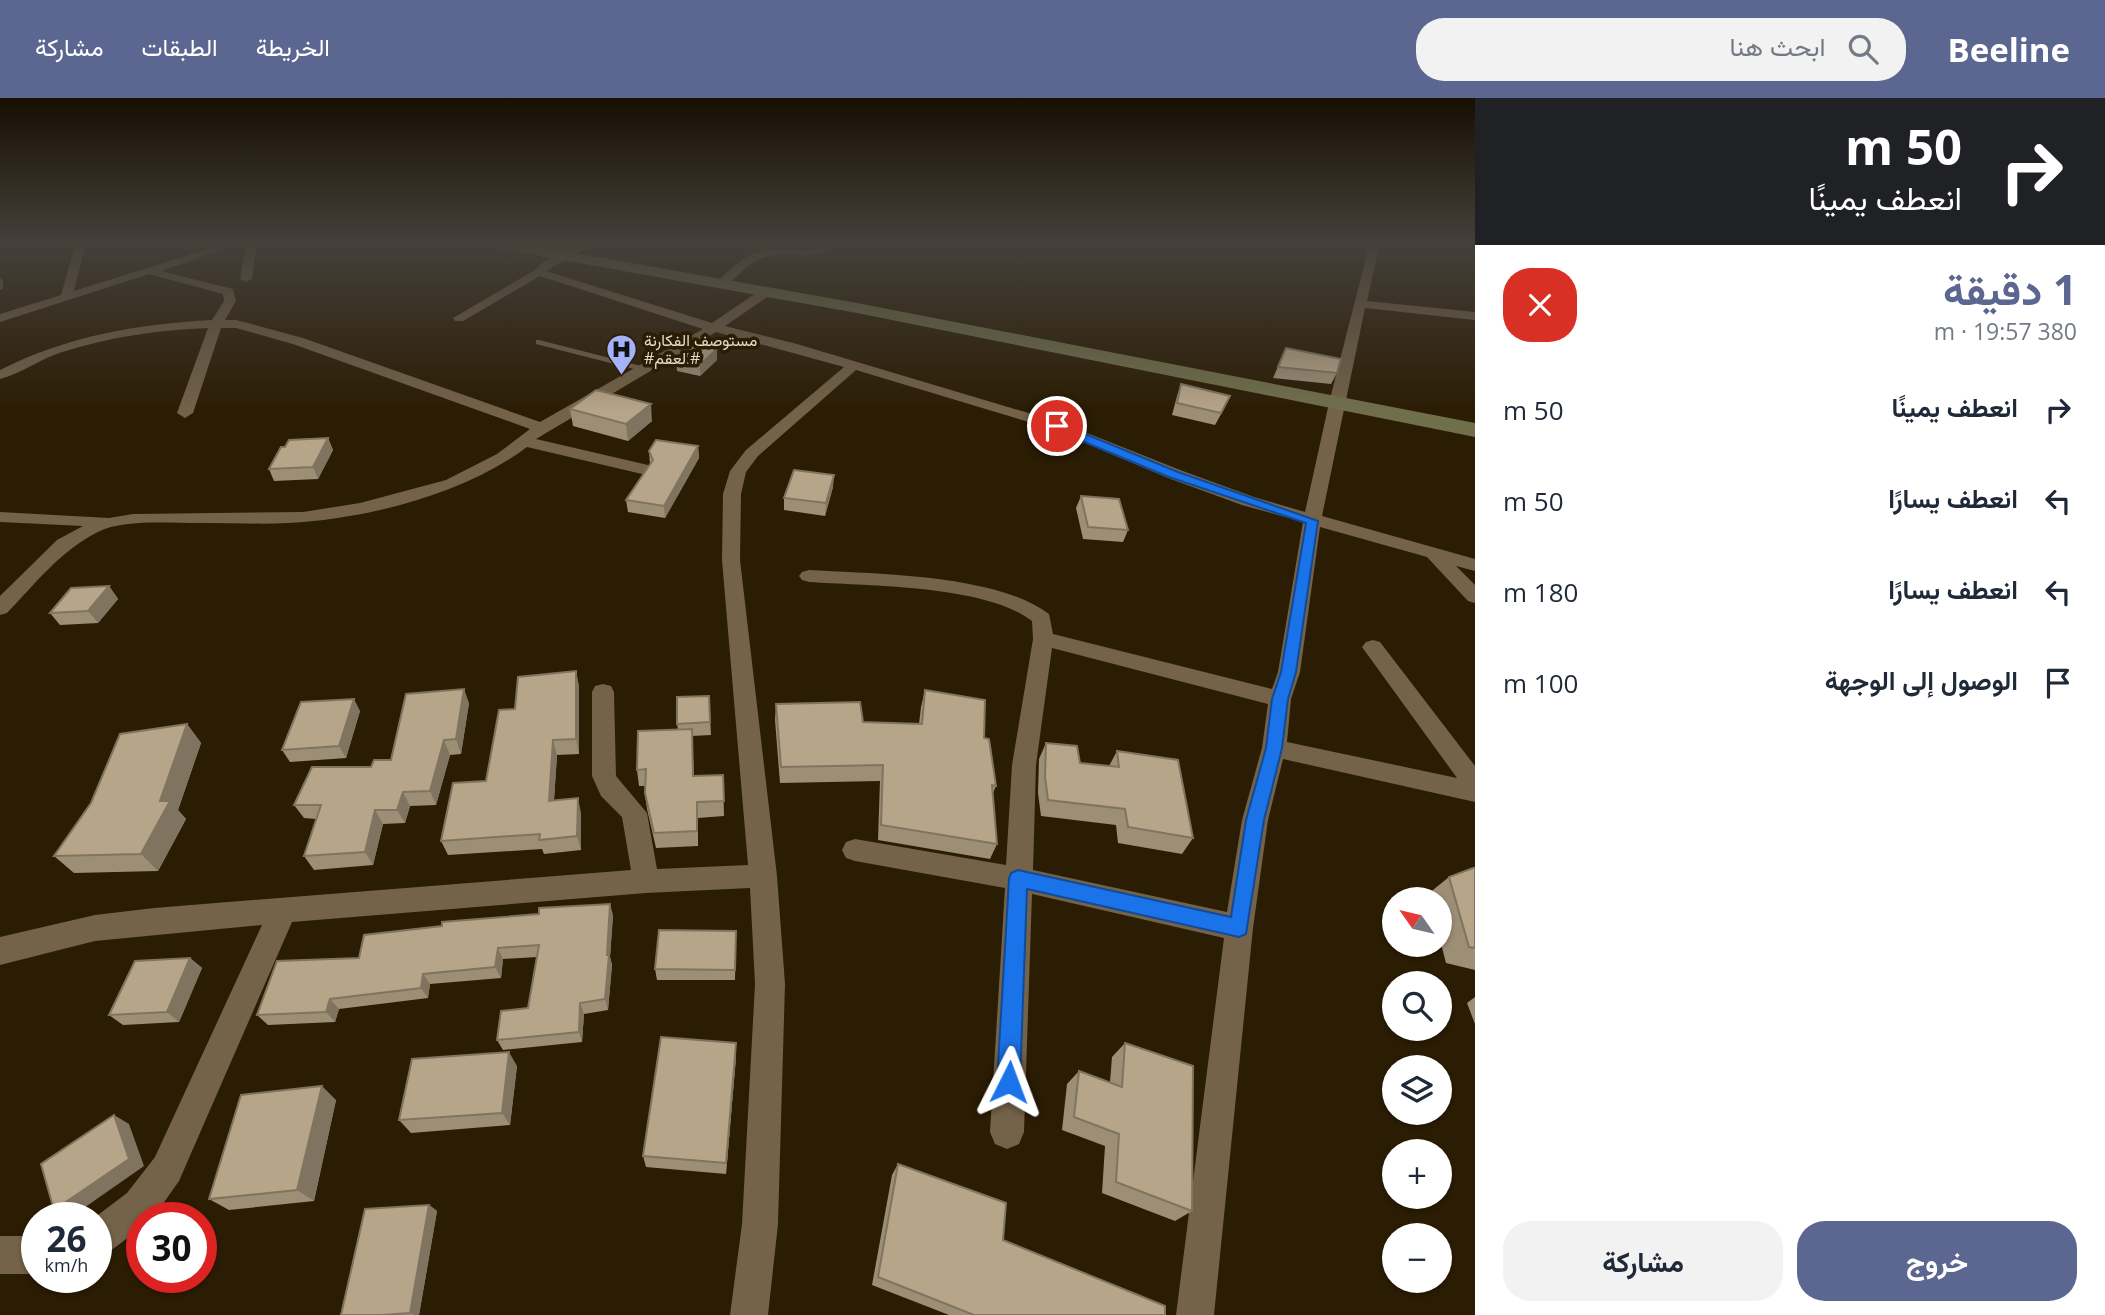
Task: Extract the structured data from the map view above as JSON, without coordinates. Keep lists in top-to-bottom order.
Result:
{
  "places": {
    "hospital": ["مستوصف الفكارنة #العقم#"]
  },
  "north": "top left",
  "page": {
    "header": "Beeline",
    "search": "ابحث هنا",
    "nav": ["الخريطة", "الطبقات", "مشاركة"],
    "turn": ["50 m", "انعطف يمينًا"],
    "heading": ["1 دقيقة", "380 m · 19:57"],
    "list": [
      {
        "name": "انعطف يمينًا",
        "value": "50 m"
      },
      {
        "name": "انعطف يسارًا",
        "value": "50 m"
      },
      {
        "name": "انعطف يسارًا",
        "value": "180 m"
      },
      {
        "name": "الوصول إلى الوجهة",
        "value": "100 m"
      }
    ],
    "map_buttons": ["+", "−"],
    "speed": "26 km/h",
    "limit": "30",
    "buttons": ["خروج", "مشاركة"]
  }
}
